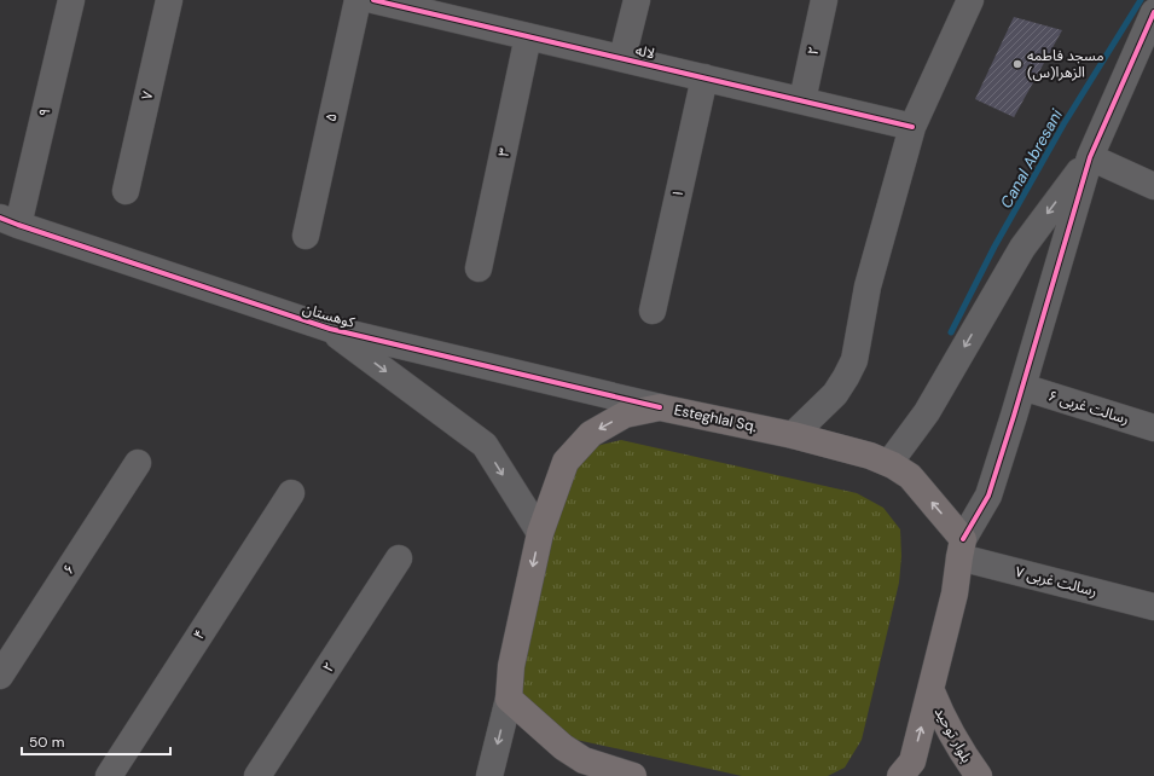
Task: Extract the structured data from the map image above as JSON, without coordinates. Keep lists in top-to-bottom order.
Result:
{
  "streets": {
    "main road": ["Esteghlal Sq.", "بلوار توحید"],
    "street": [
      "۲",
      "لاله",
      "۷",
      "۹",
      "۵",
      "۳",
      "۱",
      "کوهستان",
      "رسالت غربی ۶",
      "۶",
      "رسالت غربی ۷",
      "۴"
    ]
  },
  "crossings": [
    ["۲", "لاله"],
    ["لاله", "۳"],
    ["لاله", "۱"],
    ["۹", "کوهستان"],
    ["کوهستان", "Esteghlal Sq."],
    ["Esteghlal Sq.", "رسالت غربی ۷"]
  ],
  "water": ["Canal Abresani"],
  "places": ["مسجد فاطمه الزهرا(س)"],
  "scale_bar": "50 m"
}
